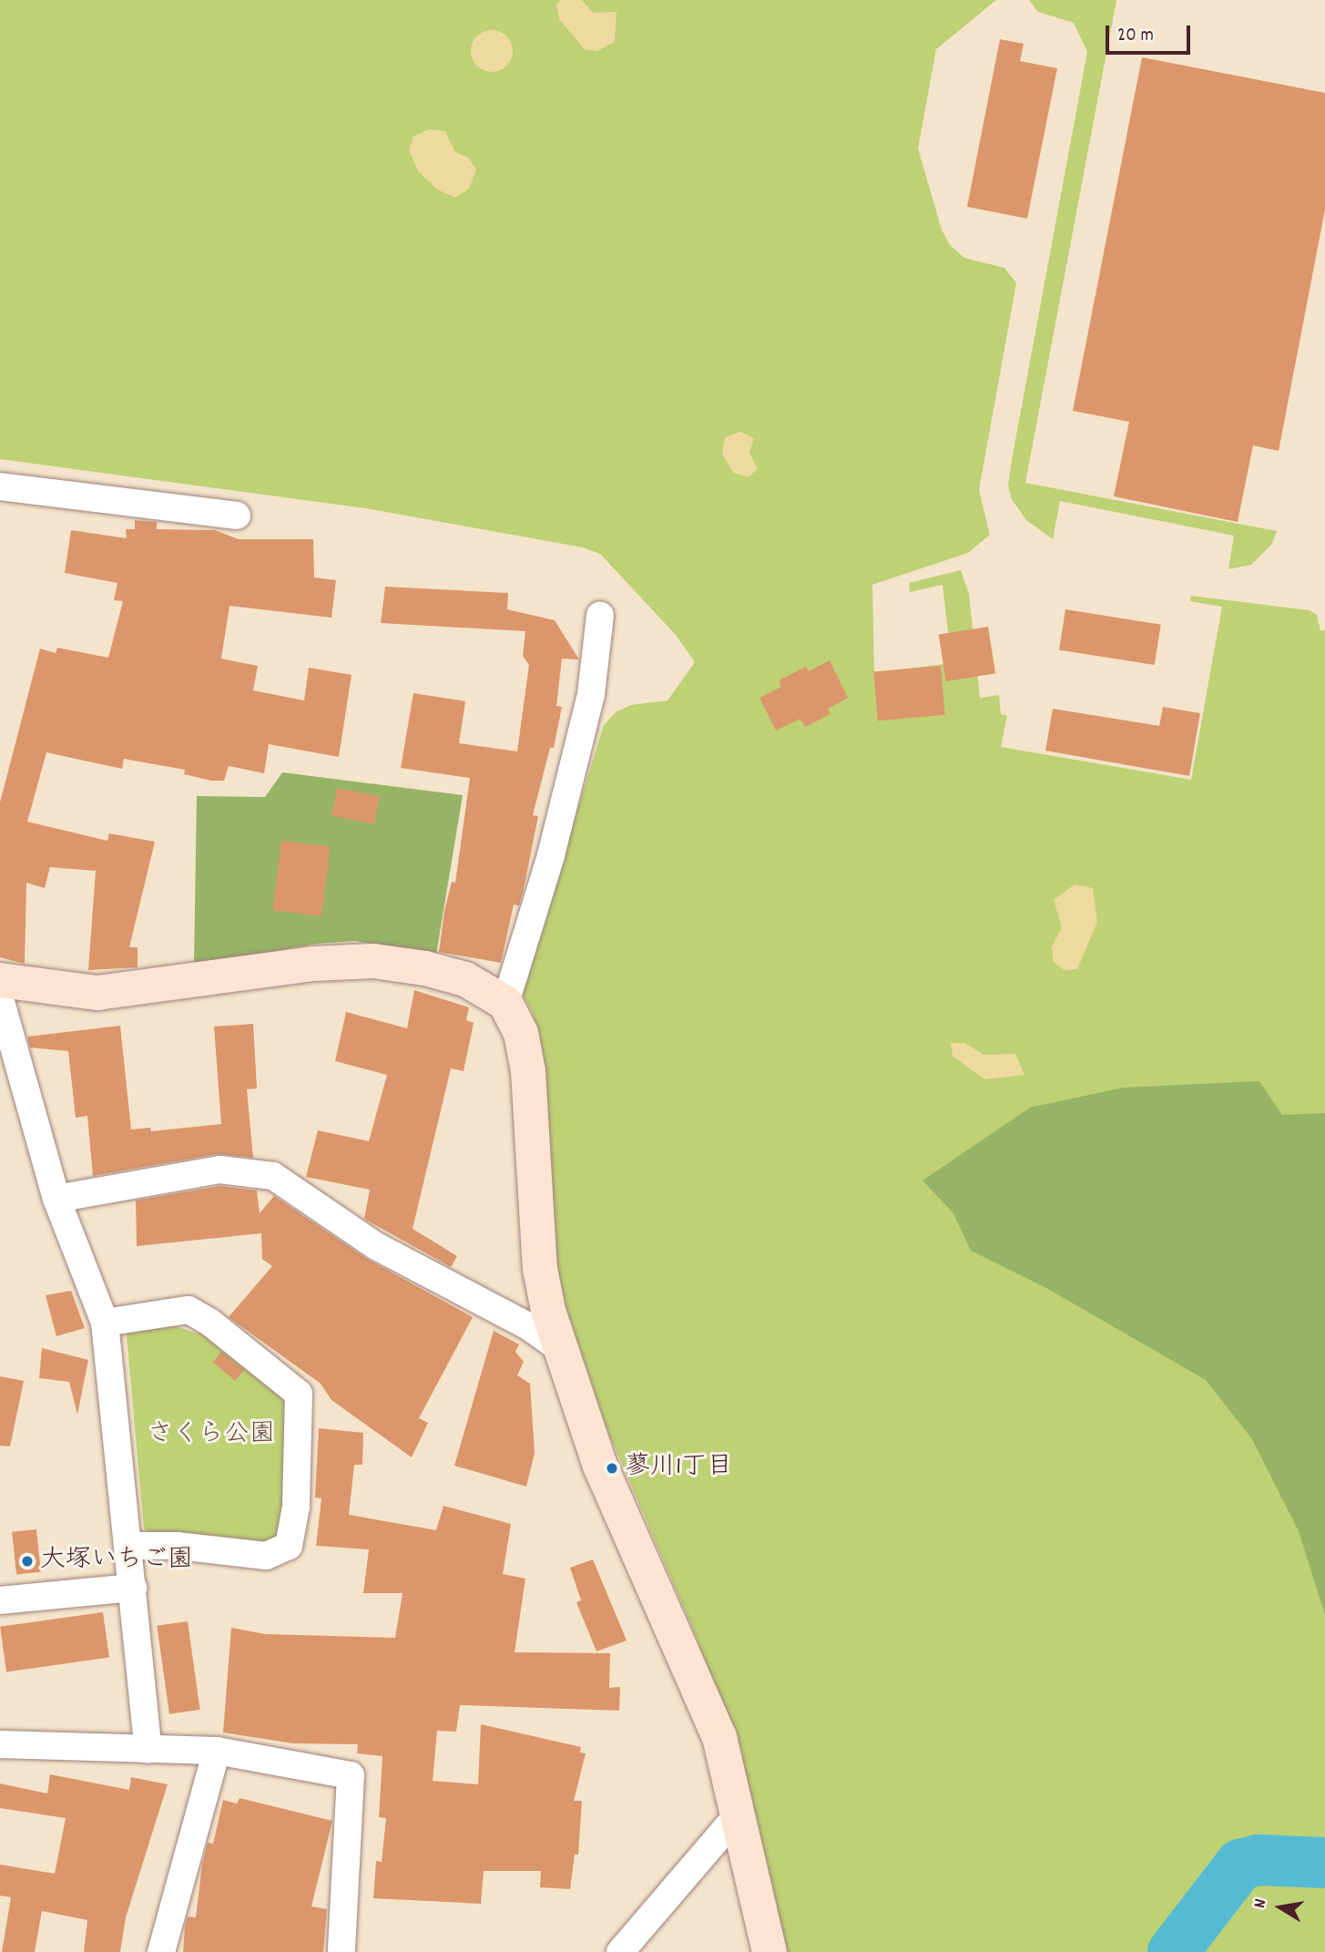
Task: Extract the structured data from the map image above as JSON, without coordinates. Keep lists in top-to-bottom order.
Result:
{
  "parks": ["さくら公園"],
  "places": ["蓼川1丁目", "大塚いちご園"],
  "scale_bar": "20 m",
  "north": "left"
}
